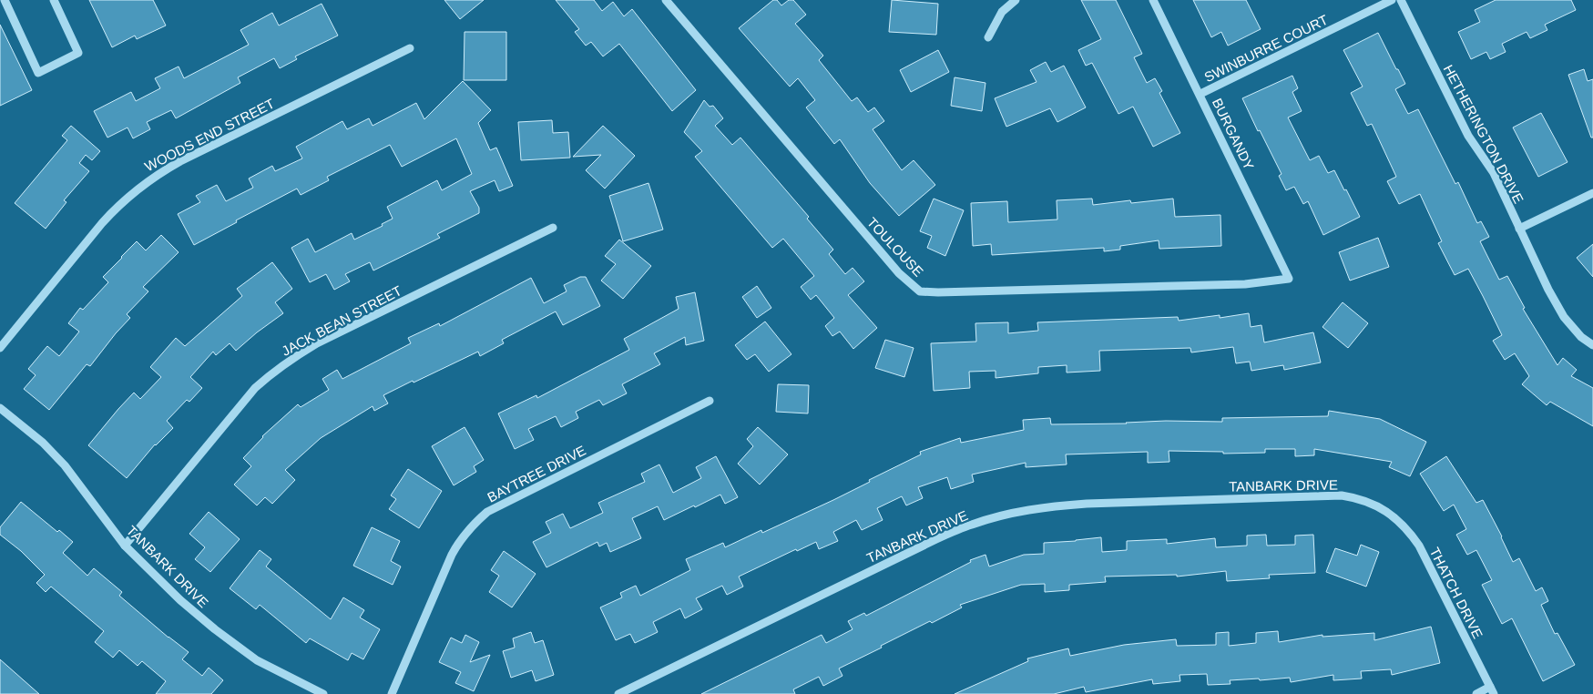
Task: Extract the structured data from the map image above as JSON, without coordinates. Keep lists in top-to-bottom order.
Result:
{
  "streets": {
    "street": [
      "SWINBURRE COURT",
      "BURGANDY",
      "HETHERINGTON DRIVE",
      "WOODS END STREET",
      "TOULOUSE",
      "JACK BEAN STREET",
      "BAYTREE DRIVE",
      "TANBARK DRIVE",
      "THATCH DRIVE"
    ]
  },
  "crossings": [
    ["SWINBURRE COURT", "BURGANDY"],
    ["BURGANDY", "TOULOUSE"],
    ["JACK BEAN STREET", "TANBARK DRIVE"],
    ["TANBARK DRIVE", "THATCH DRIVE"]
  ]
}
